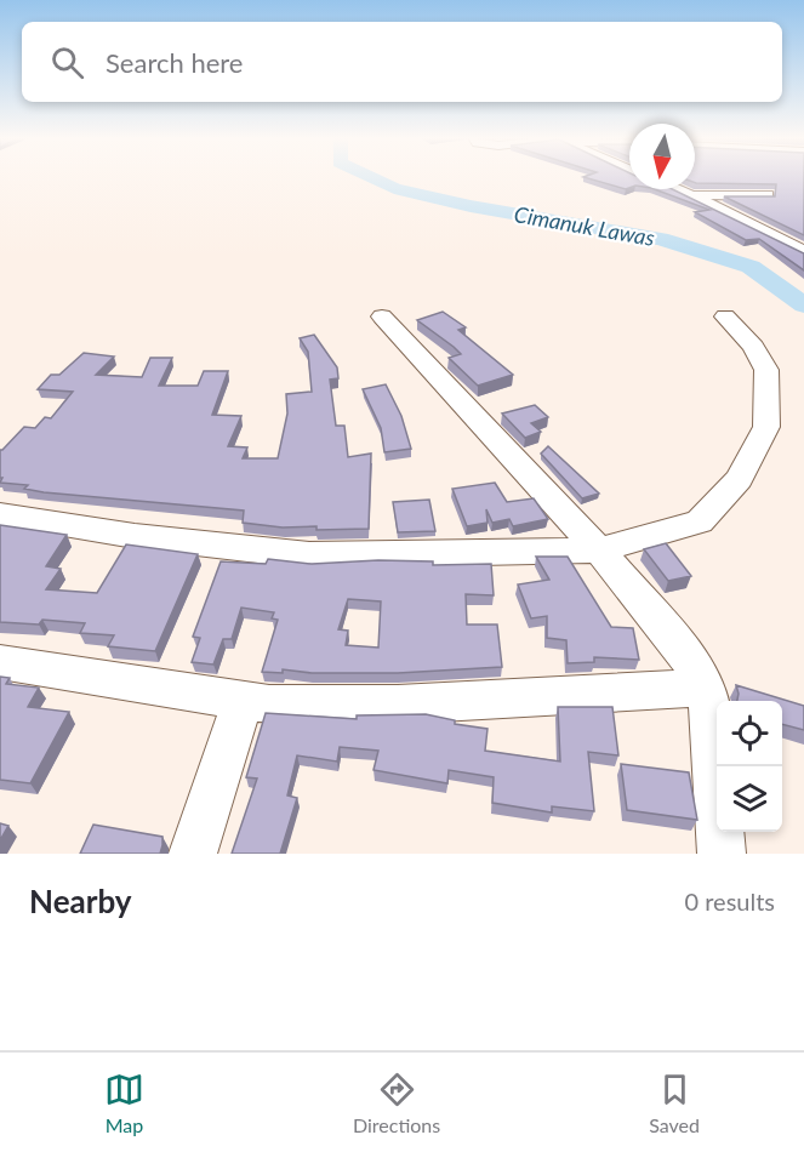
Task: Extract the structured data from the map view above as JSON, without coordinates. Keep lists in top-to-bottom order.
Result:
{
  "water": ["Cimanuk Lawas"],
  "north": "bottom",
  "page": {
    "search": "Search here",
    "heading": ["Nearby", "0 results"],
    "nav": ["Map", "Directions", "Saved"]
  }
}
